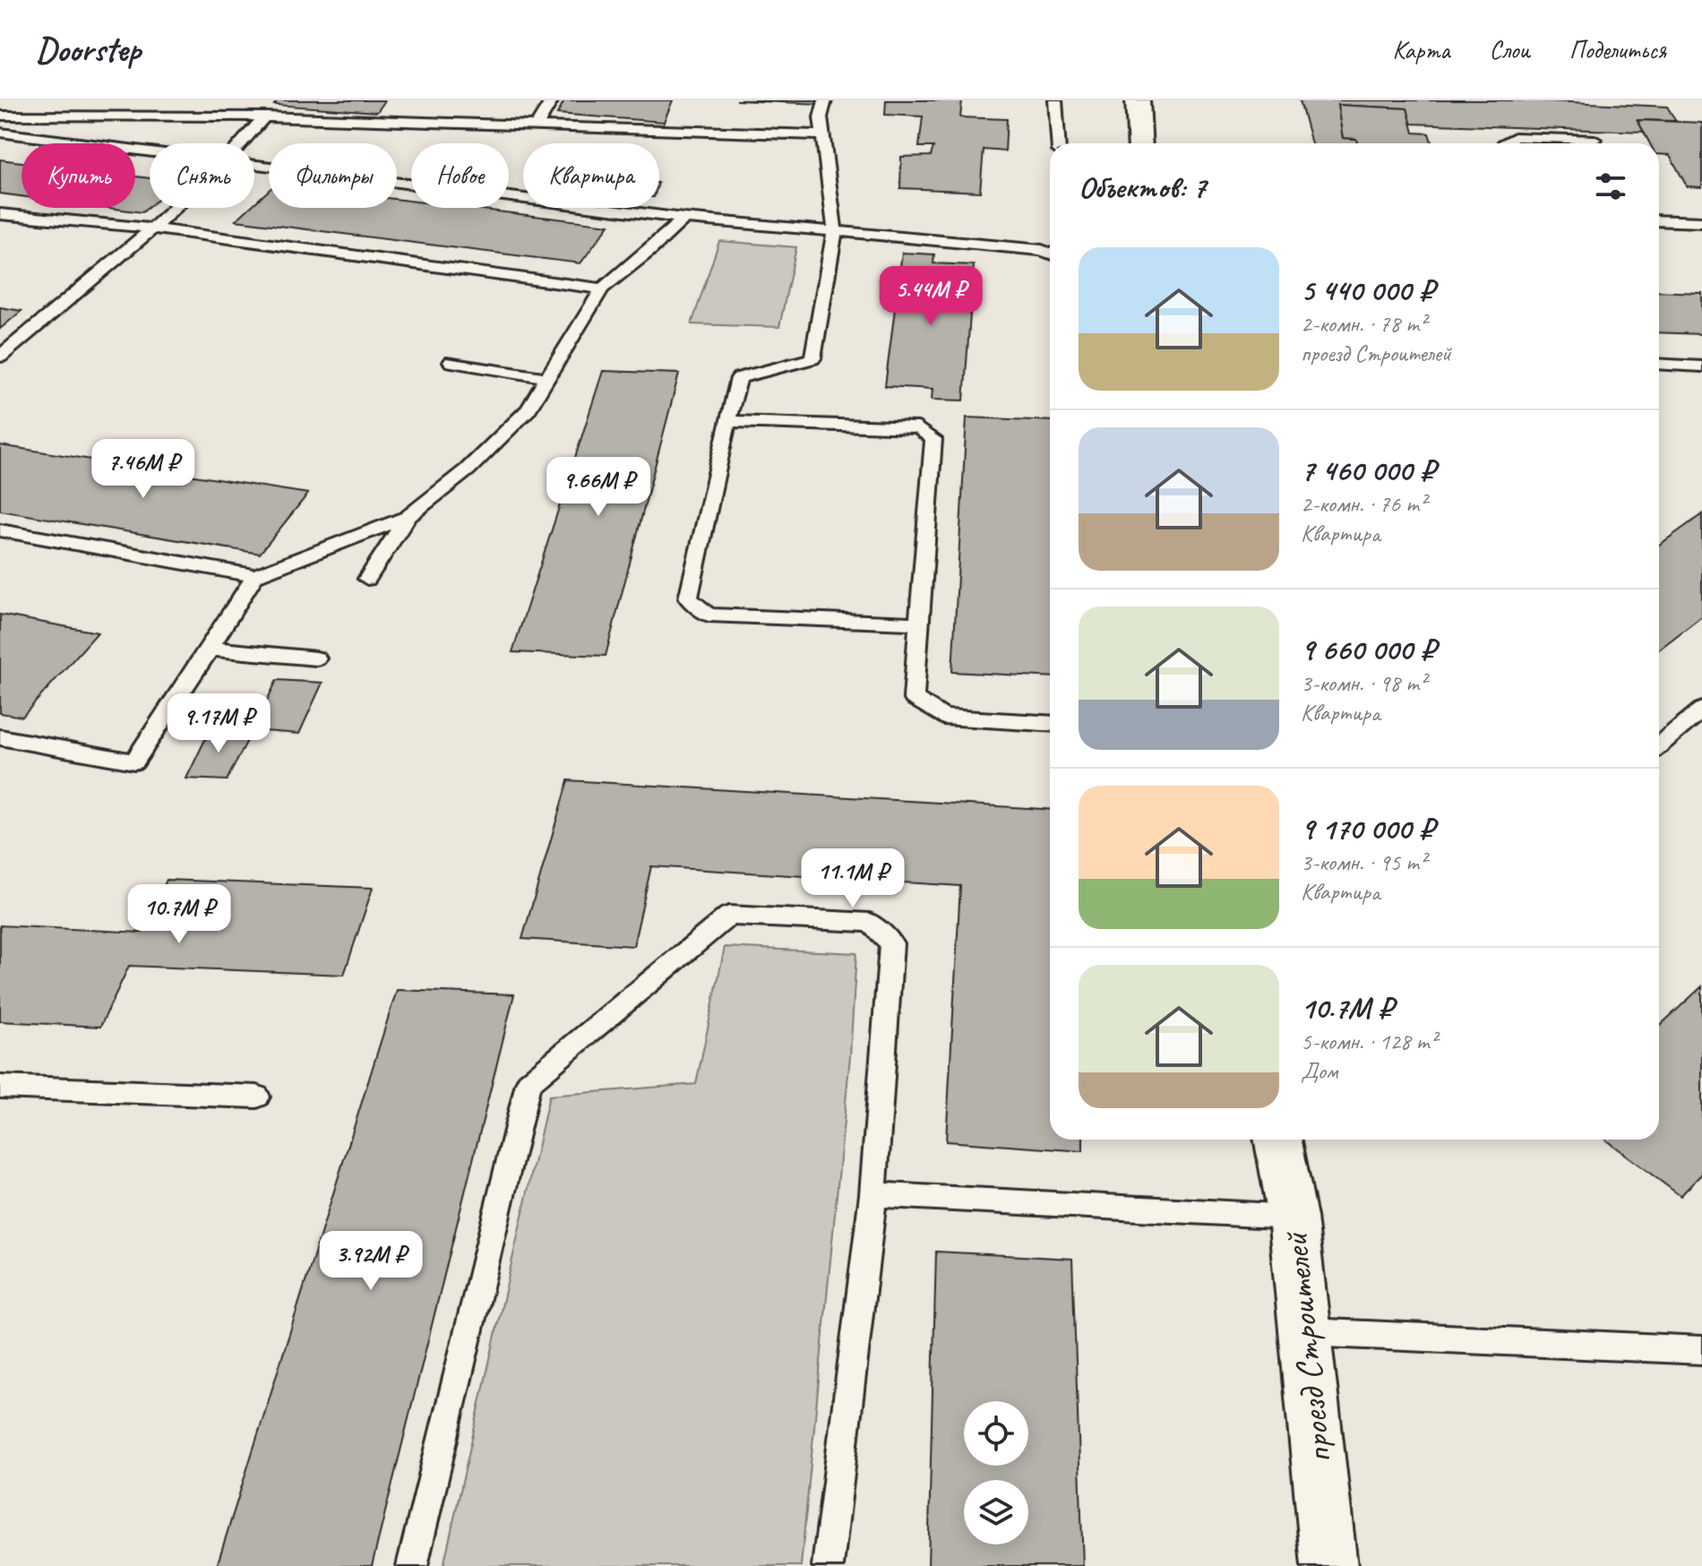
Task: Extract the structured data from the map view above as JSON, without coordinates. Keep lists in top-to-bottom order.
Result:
{
  "streets": {
    "street": ["проезд Строителей"]
  },
  "page": {
    "header": "Doorstep",
    "nav": ["Карта", "Слои", "Поделиться"],
    "chip": [
      "Купить",
      "Снять",
      "Фильтры",
      "Новое",
      "Квартира"
    ],
    "heading": "Объектов: 7",
    "list": [
      {
        "name": "5 440 000 ₽",
        "note": "2-комн. · 78 m² · проезд Строителей"
      },
      {
        "name": "7 460 000 ₽",
        "note": "2-комн. · 76 m² · Квартира"
      },
      {
        "name": "9 660 000 ₽",
        "note": "3-комн. · 98 m² · Квартира"
      },
      {
        "name": "9 170 000 ₽",
        "note": "3-комн. · 95 m² · Квартира"
      },
      {
        "name": "10.7M ₽",
        "note": "5-комн. · 128 m² · Дом"
      }
    ],
    "price": [
      "5.44M ₽",
      "7.46M ₽",
      "9.66M ₽",
      "9.17M ₽",
      "11.1M ₽",
      "10.7M ₽",
      "3.92M ₽"
    ]
  }
}
